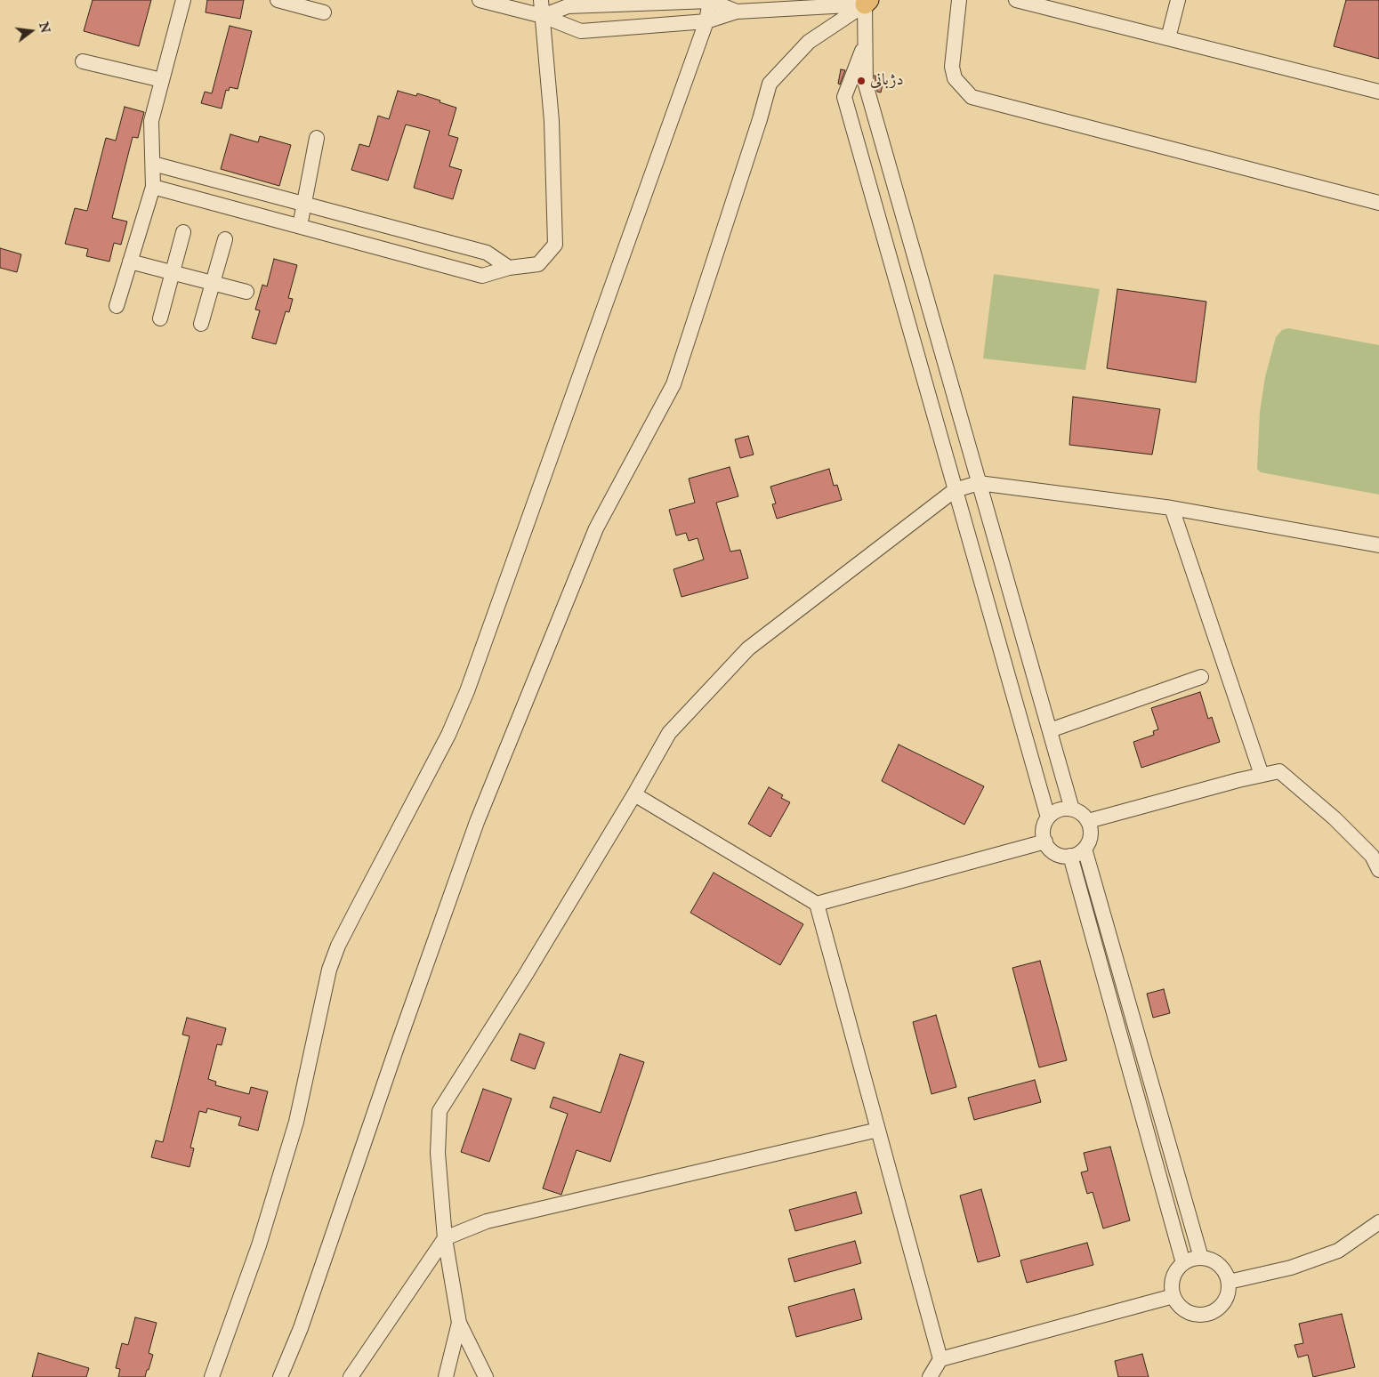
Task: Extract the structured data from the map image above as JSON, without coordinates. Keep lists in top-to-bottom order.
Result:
{
  "places": ["دژبانی"],
  "north": "right"
}
